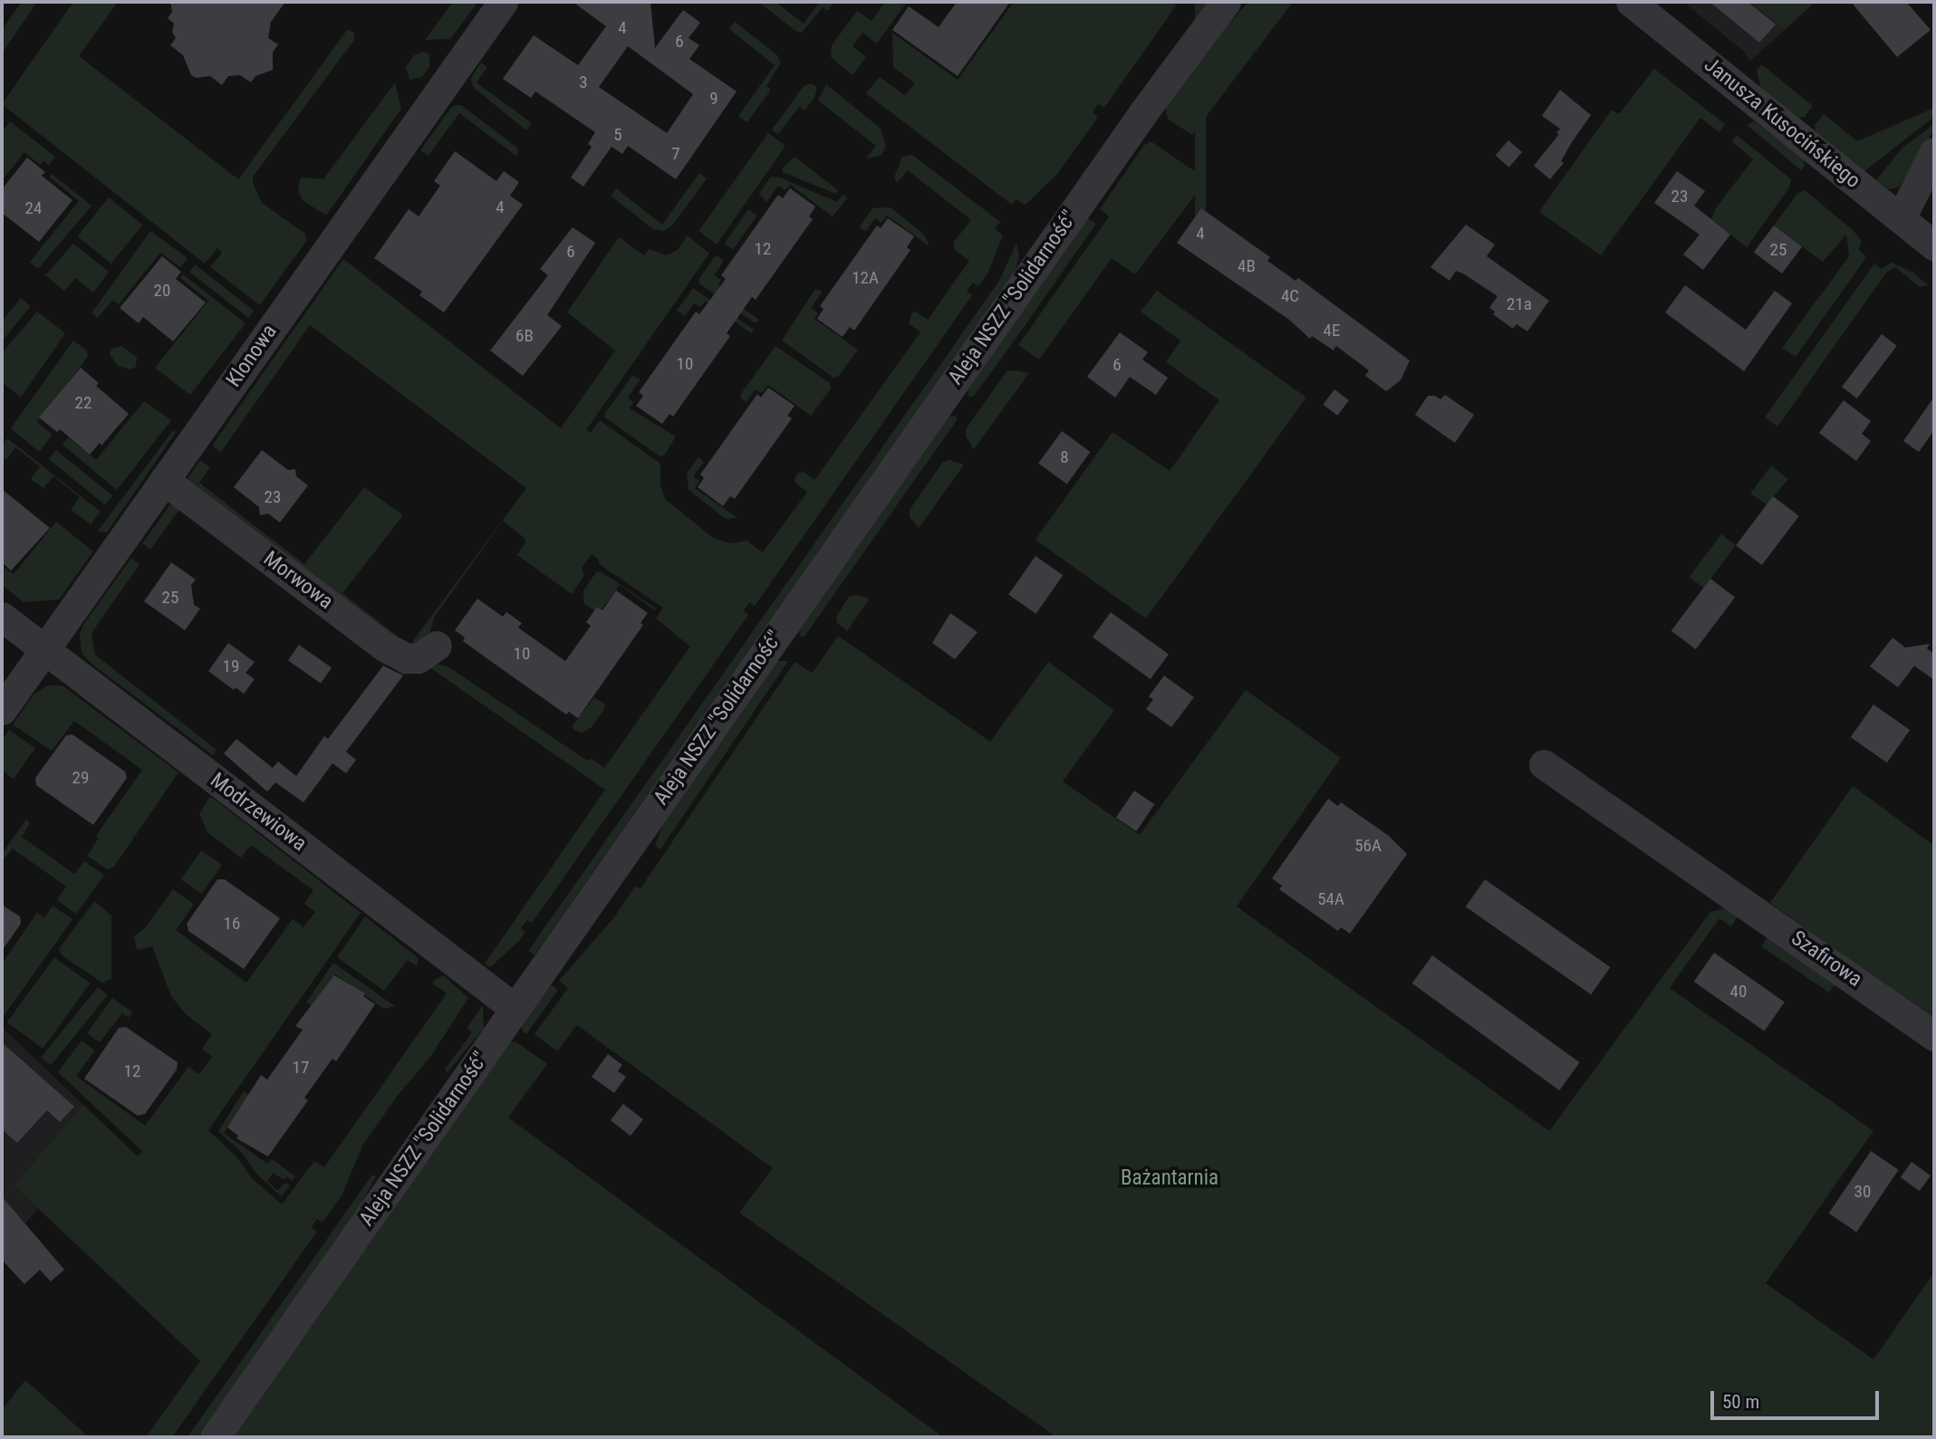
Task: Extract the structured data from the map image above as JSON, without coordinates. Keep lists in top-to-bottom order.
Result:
{
  "streets": {
    "street": [
      "Janusza Kusocińskiego",
      "Aleja NSZZ \"Solidarność\"",
      "Klonowa",
      "Morwowa",
      "Modrzewiowa",
      "Szafirowa"
    ]
  },
  "crossings": [
    ["Aleja NSZZ \"Solidarność\"", "Modrzewiowa"],
    ["Klonowa", "Morwowa"],
    ["Klonowa", "Modrzewiowa"]
  ],
  "parks": ["Bażantarnia"],
  "house_numbers": [
    "4",
    "6",
    "3",
    "9",
    "5",
    "7",
    "23",
    "4",
    "24",
    "4",
    "12",
    "25",
    "6",
    "4B",
    "12A",
    "20",
    "4C",
    "21a",
    "4E",
    "6B",
    "10",
    "6",
    "22",
    "8",
    "23",
    "25",
    "10",
    "19",
    "29",
    "56A",
    "54A",
    "16",
    "40",
    "17",
    "12",
    "30"
  ],
  "scale_bar": "50 m"
}
